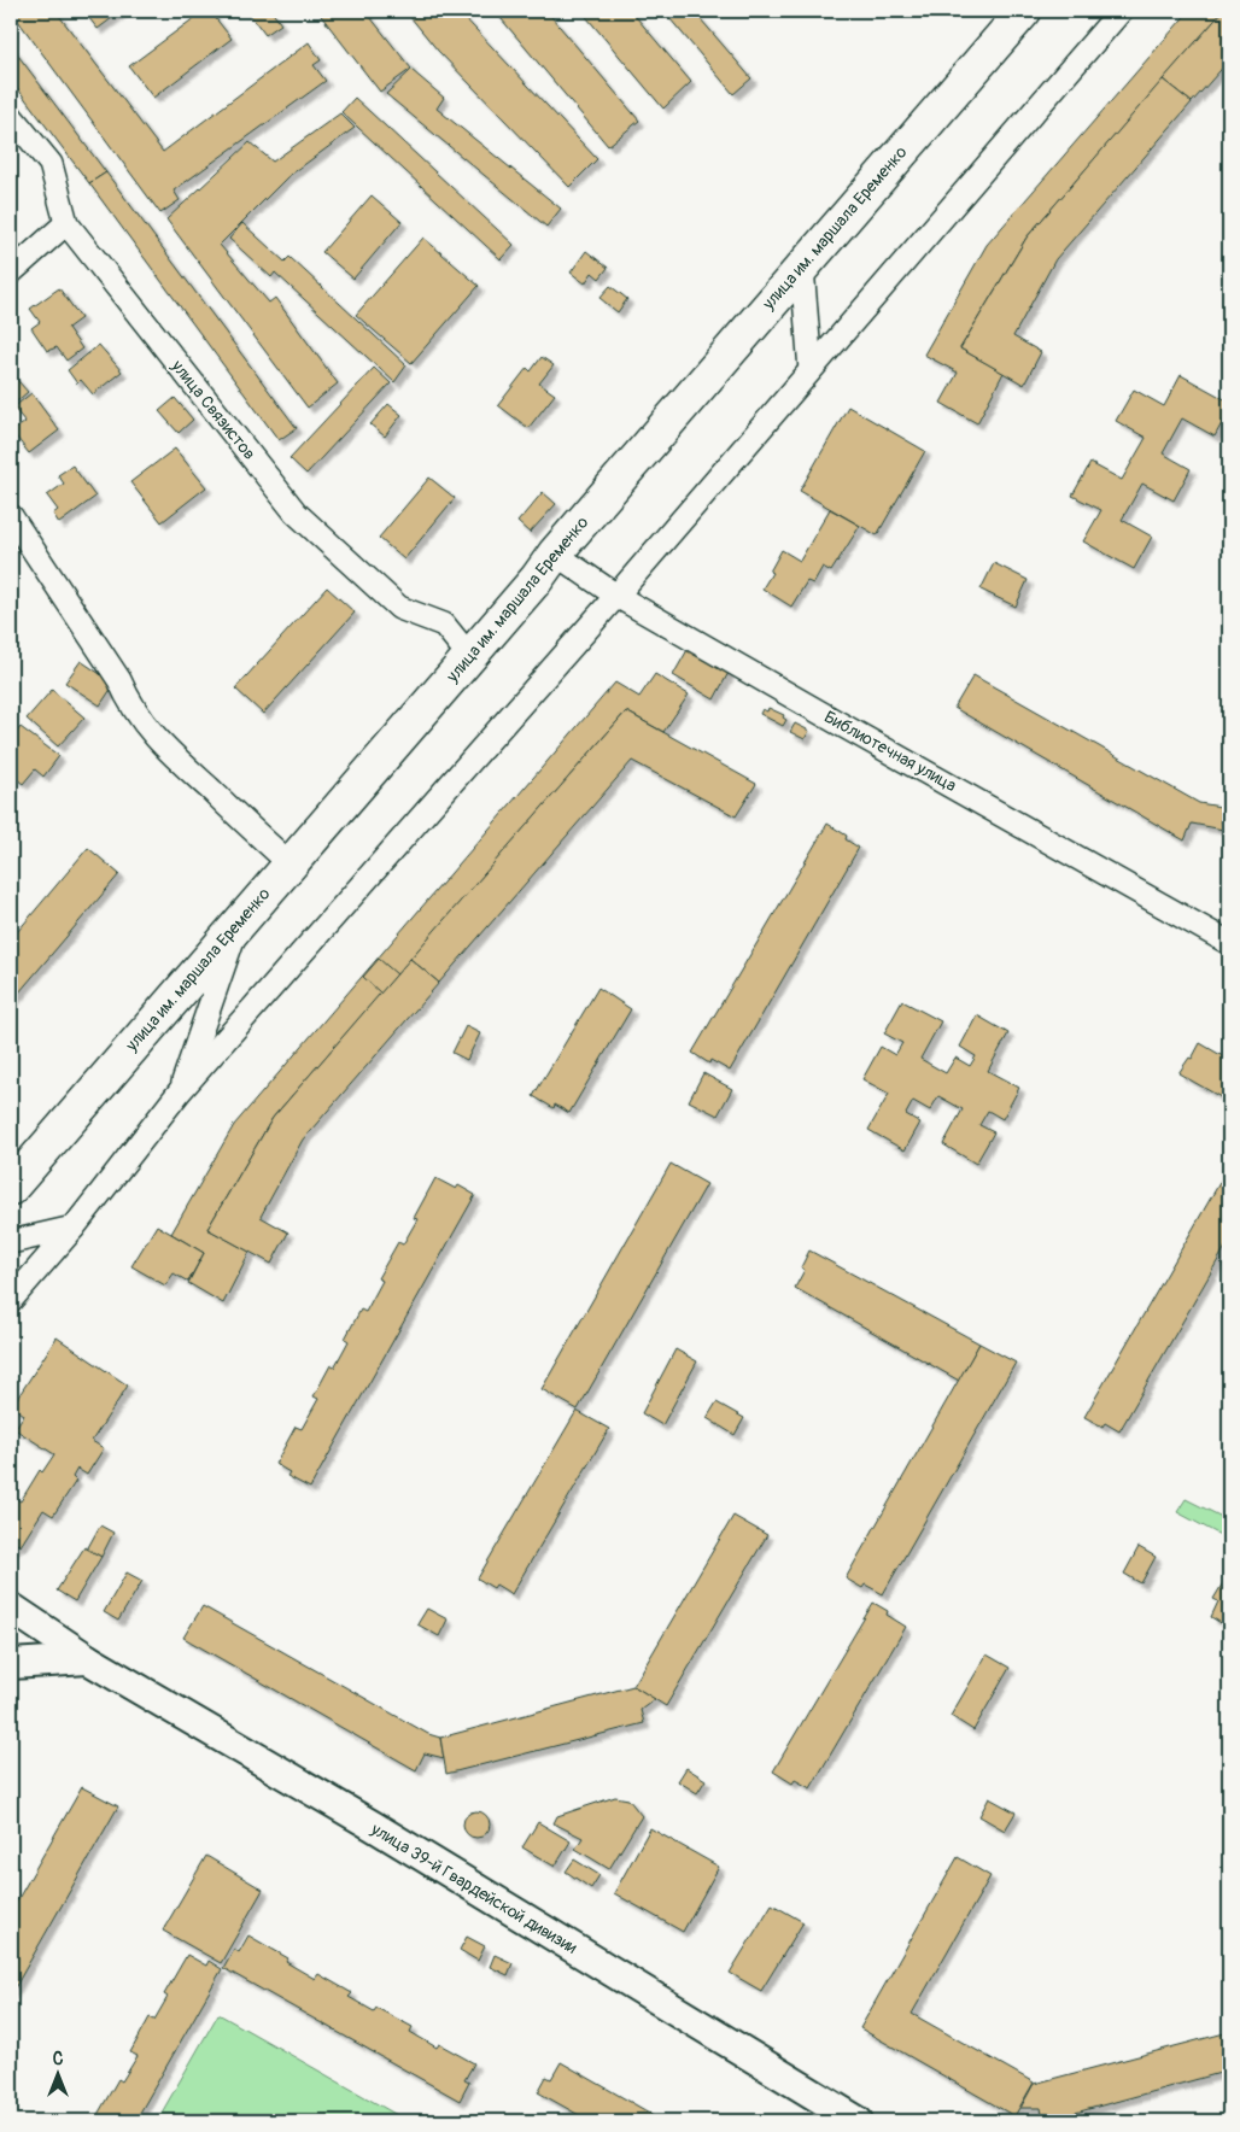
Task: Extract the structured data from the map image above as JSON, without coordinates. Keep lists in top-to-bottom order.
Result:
{
  "streets": {
    "highway": ["улица им. маршала Еременко"],
    "main road": ["улица 39-й Гвардейской дивизии"],
    "street": ["улица Связистов", "Библиотечная улица"]
  },
  "crossings": [
    ["улица им. маршала Еременко", "улица Связистов"],
    ["улица им. маршала Еременко", "Библиотечная улица"]
  ],
  "north": "top"
}
